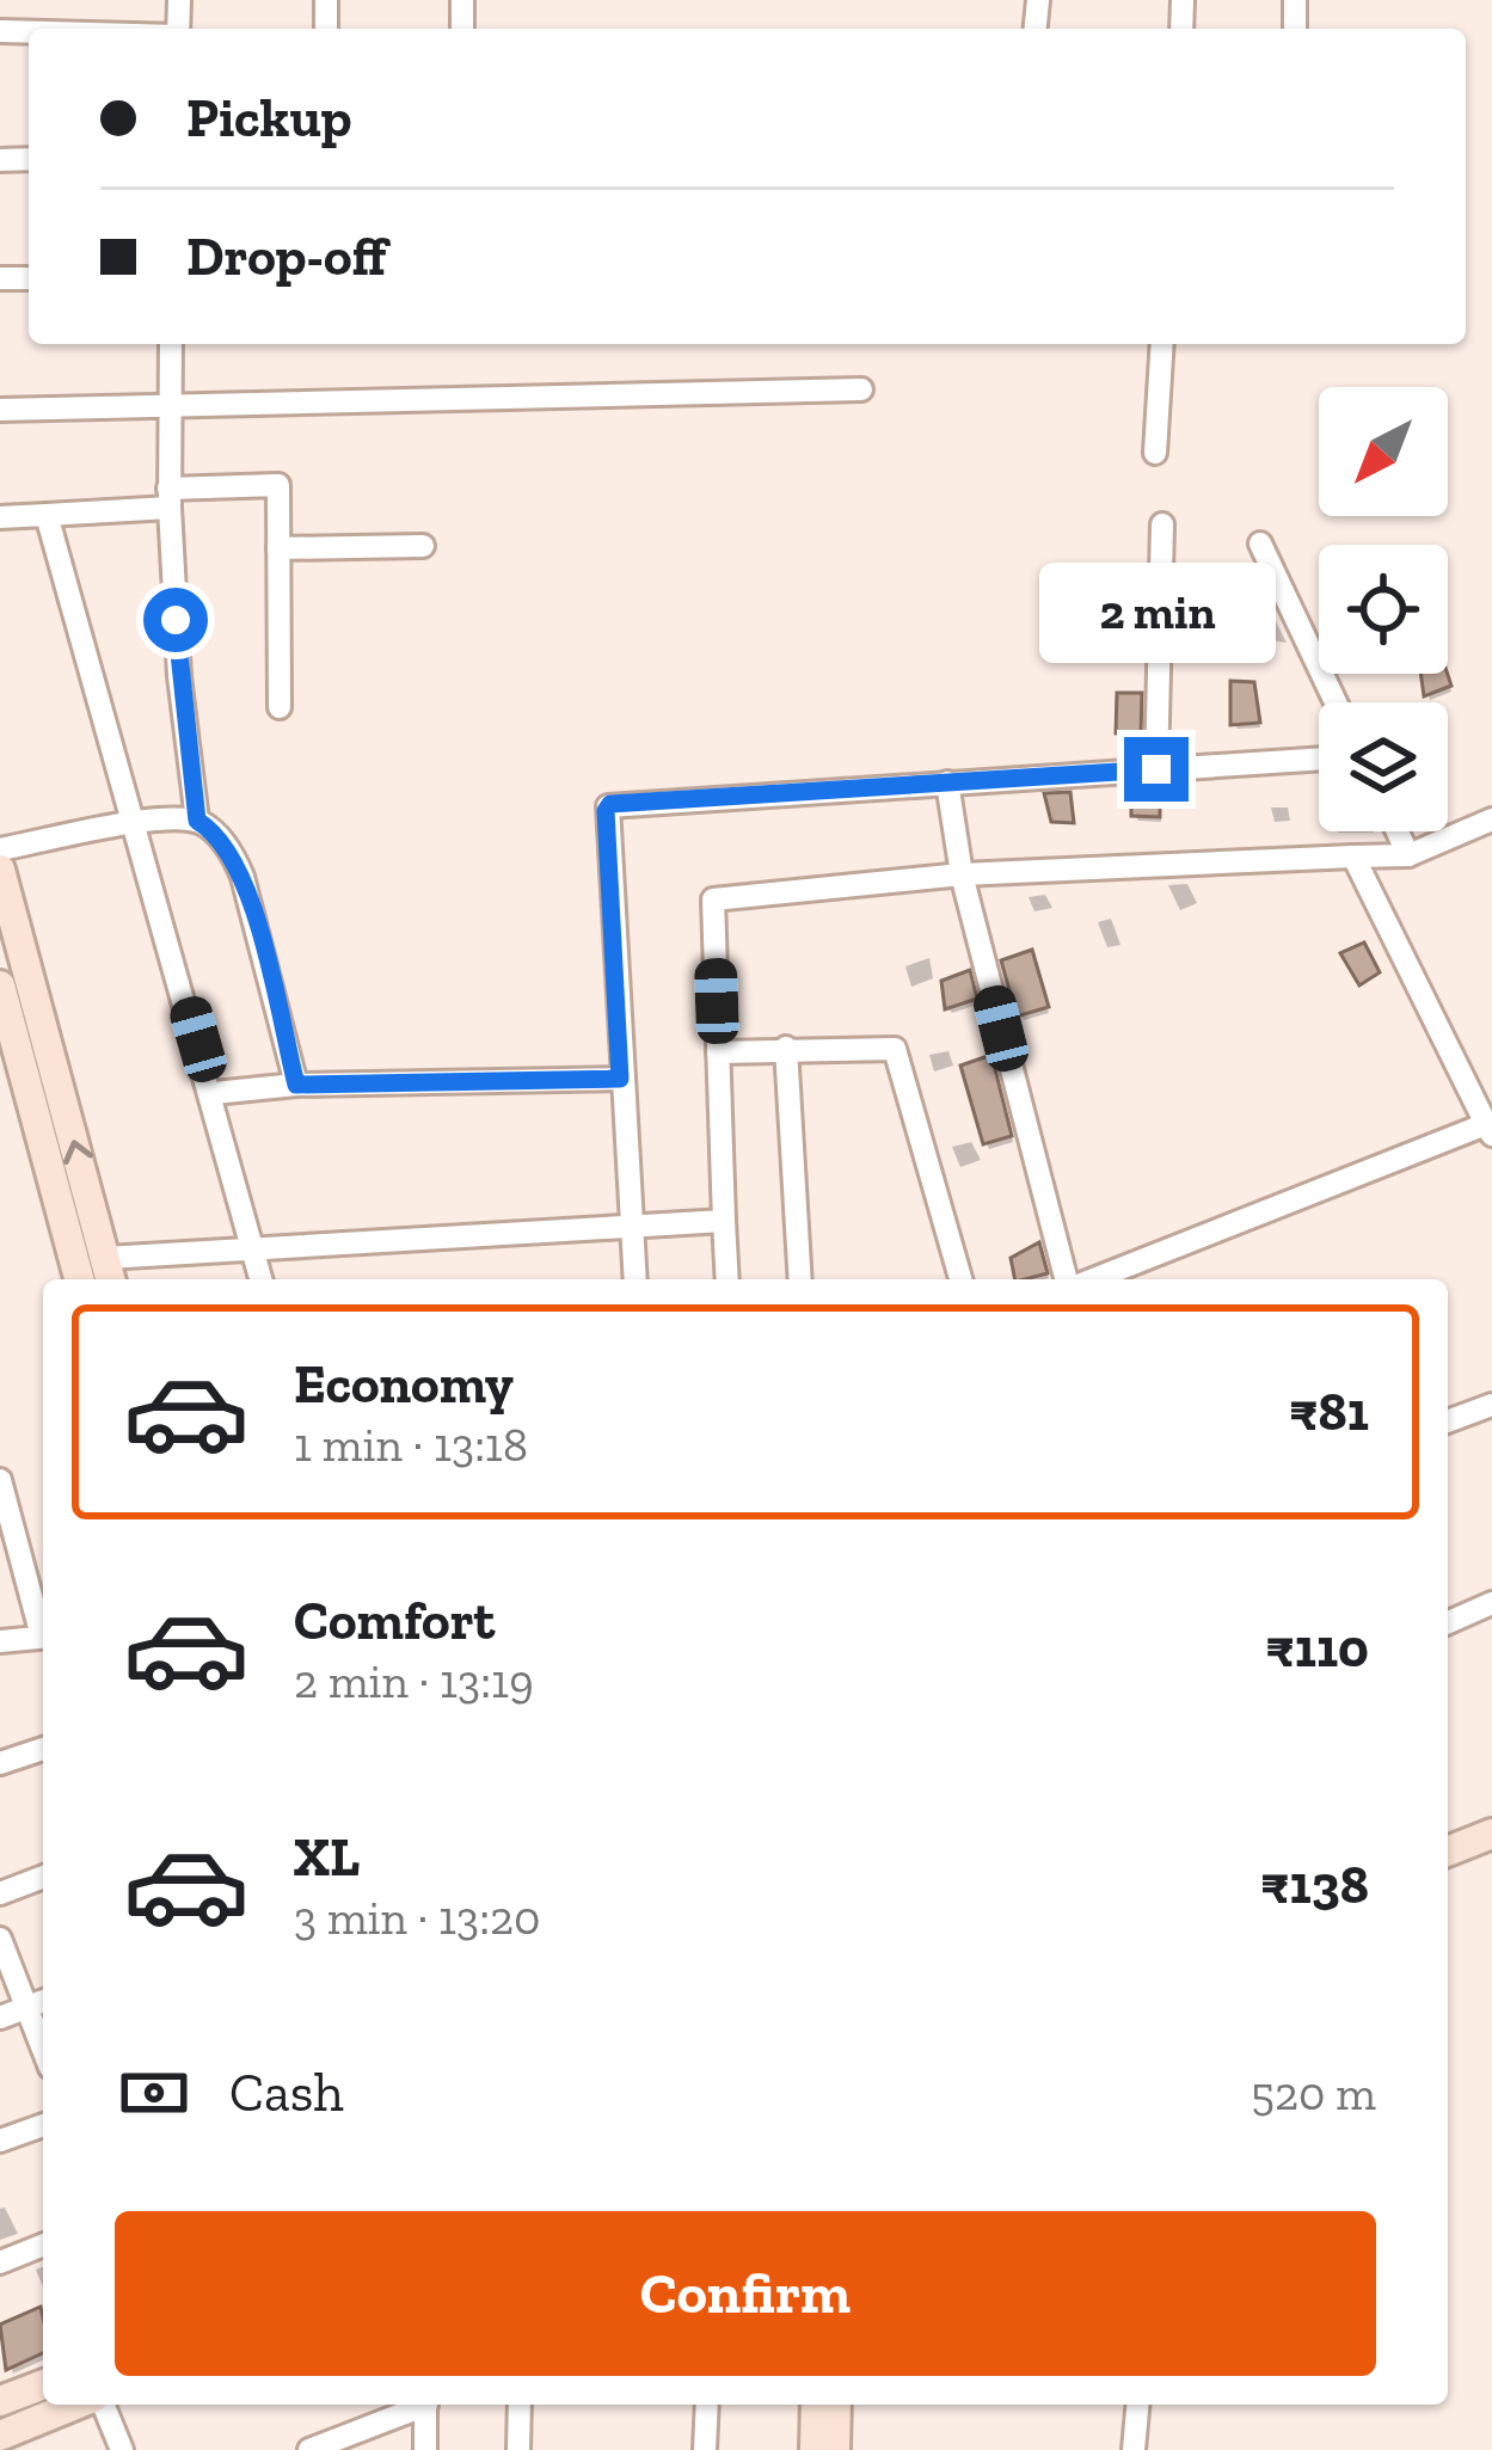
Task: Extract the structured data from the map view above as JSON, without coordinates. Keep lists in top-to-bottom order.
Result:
{
  "north": "bottom left",
  "page": {
    "banner": ["Pickup", "Drop-off"],
    "bubble": "2 min",
    "list": [
      {
        "name": "Economy",
        "note": "1 min · 13:18",
        "value": "₹81"
      },
      {
        "name": "Comfort",
        "note": "2 min · 13:19",
        "value": "₹110"
      },
      {
        "name": "XL",
        "note": "3 min · 13:20",
        "value": "₹138"
      }
    ],
    "pay": ["Cash", "520 m"],
    "buttons": "Confirm"
  }
}
